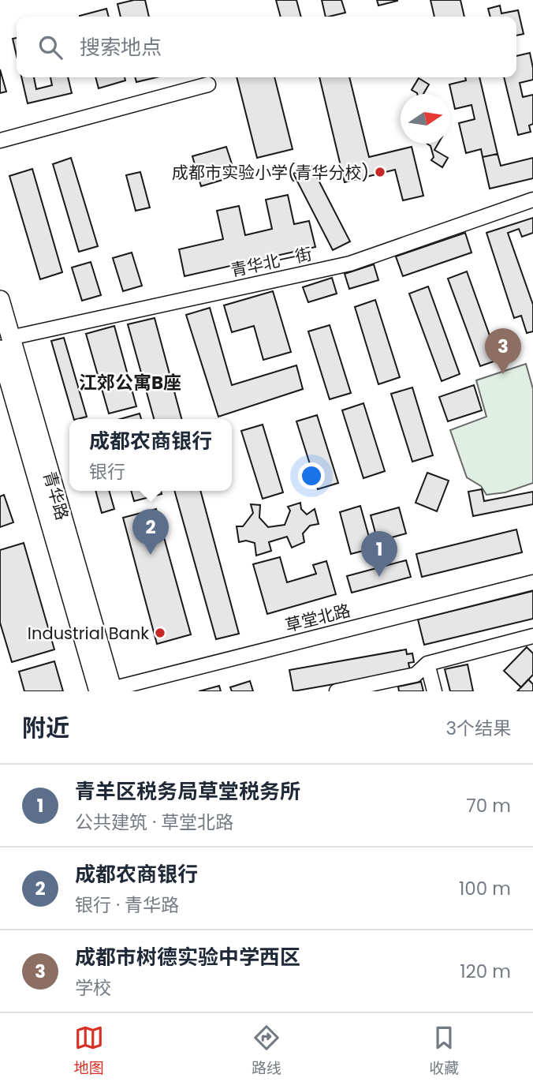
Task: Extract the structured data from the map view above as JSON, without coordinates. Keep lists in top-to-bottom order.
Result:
{
  "streets": {
    "main road": ["青华路"],
    "street": ["青华北一街", "草堂北路"]
  },
  "crossings": [
    ["青华北一街", "青华路"],
    ["青华路", "草堂北路"]
  ],
  "districts": ["江郊公寓B座"],
  "places": ["成都市实验小学(青华分校)", "Industrial Bank"],
  "north": "right",
  "page": {
    "search": "搜索地点",
    "pins": ["3", "2", "1"],
    "popup": ["成都农商银行", "银行"],
    "heading": ["附近", "3个结果"],
    "list": [
      {
        "mark": "1",
        "name": "青羊区税务局草堂税务所",
        "note": "公共建筑 · 草堂北路",
        "value": "70 m"
      },
      {
        "mark": "2",
        "name": "成都农商银行",
        "note": "银行 · 青华路",
        "value": "100 m"
      },
      {
        "mark": "3",
        "name": "成都市树德实验中学西区",
        "note": "学校",
        "value": "120 m"
      }
    ],
    "nav": ["地图", "路线", "收藏"]
  }
}
